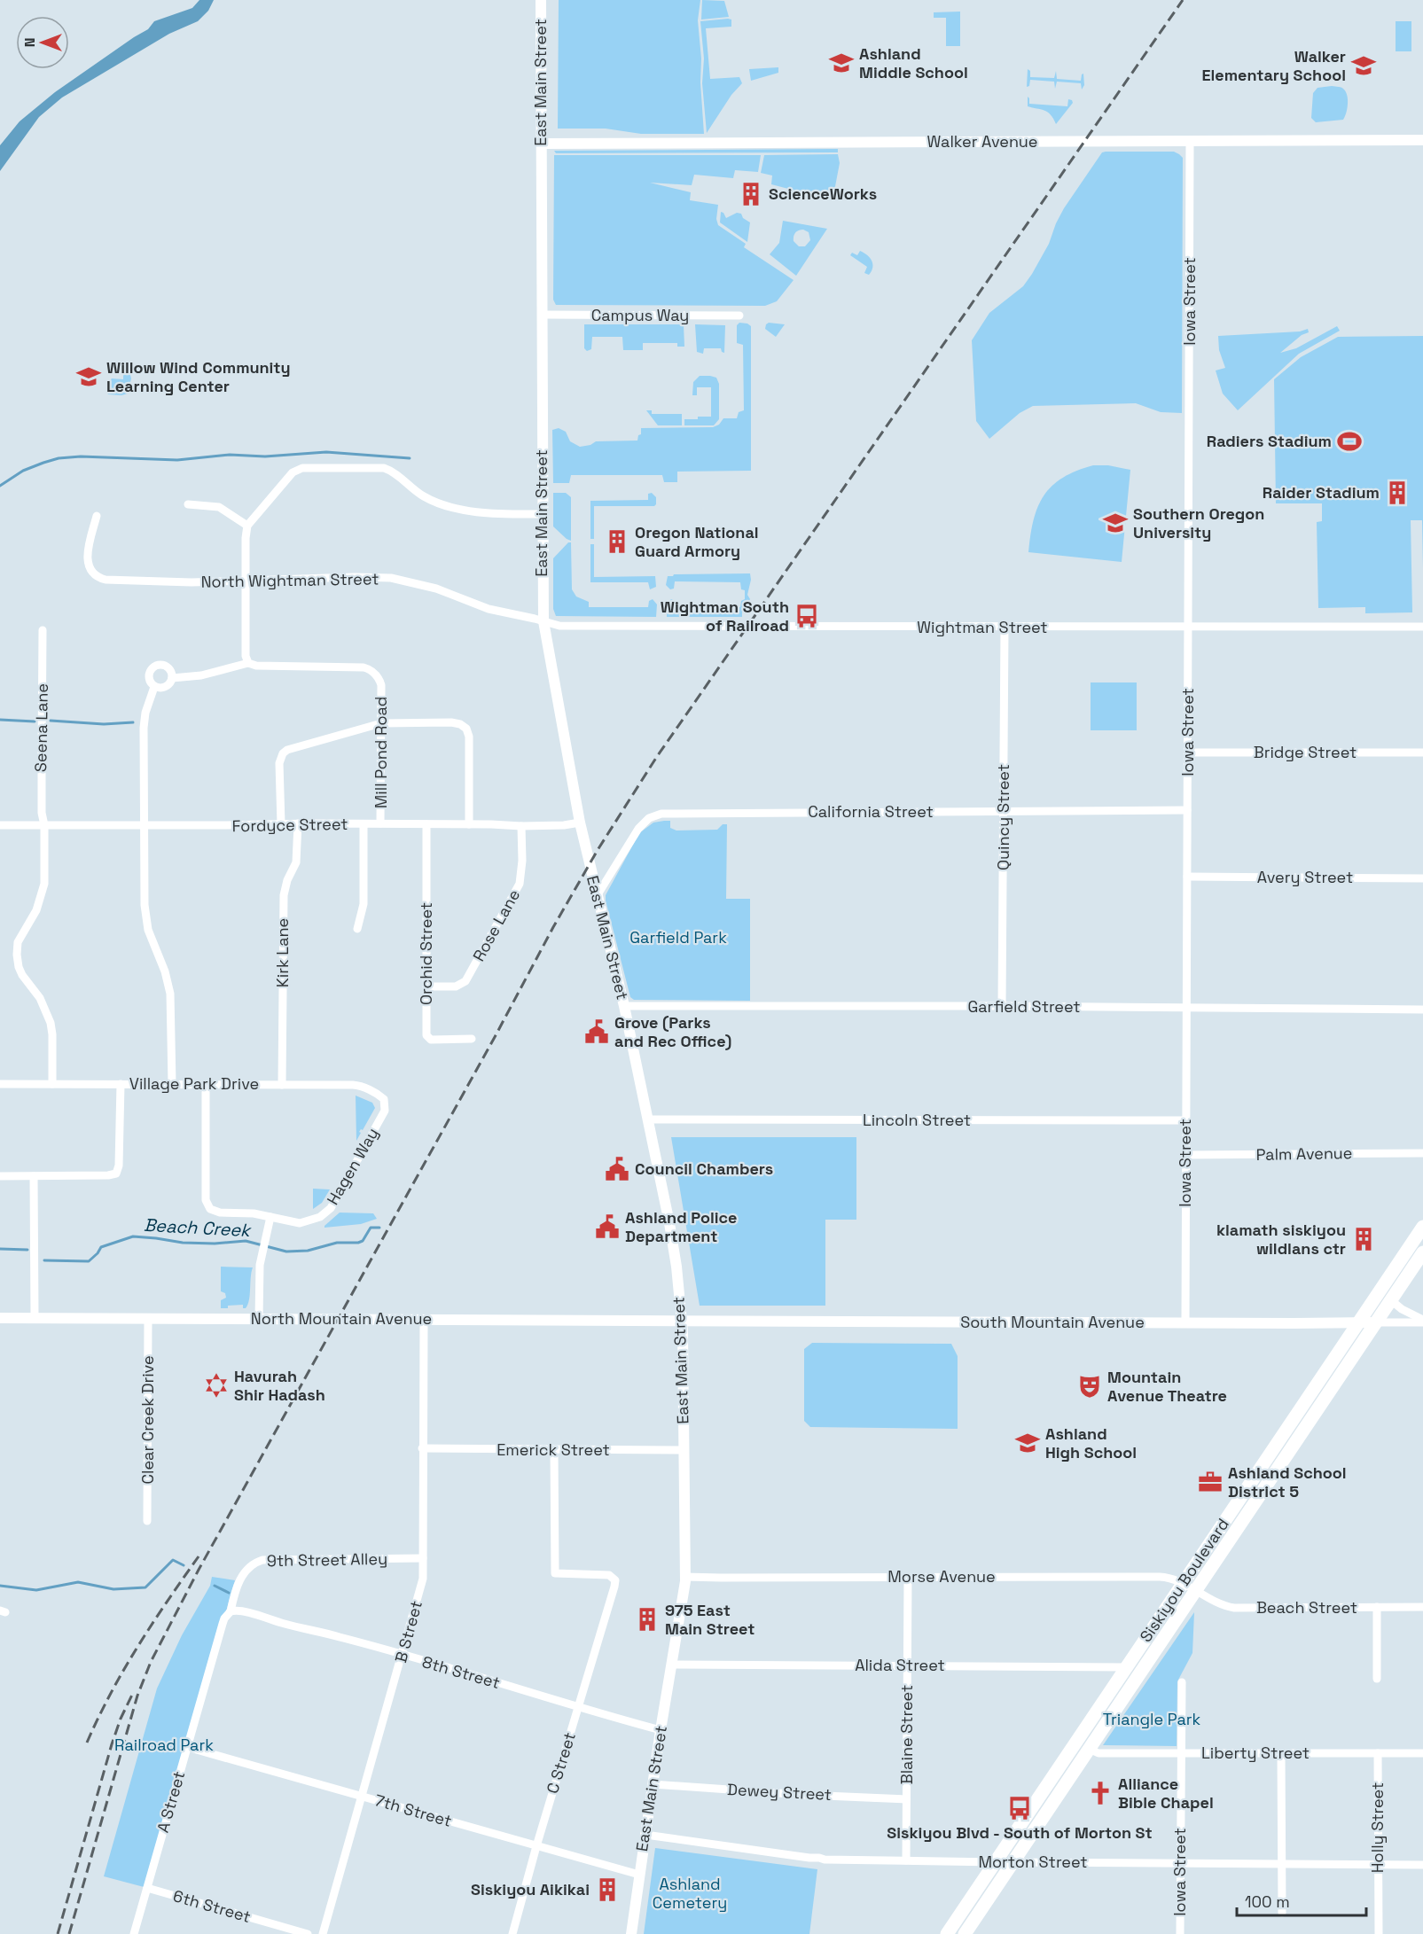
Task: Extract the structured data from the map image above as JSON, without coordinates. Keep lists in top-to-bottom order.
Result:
{
  "streets": {
    "main road": ["Siskiyou Boulevard"],
    "street": [
      "East Main Street",
      "Walker Avenue",
      "Iowa Street",
      "Campus Way",
      "North Wightman Street",
      "Wightman Street",
      "Seena Lane",
      "Mill Pond Road",
      "Bridge Street",
      "California Street",
      "Quincy Street",
      "Fordyce Street",
      "Avery Street",
      "Rose Lane",
      "Kirk Lane",
      "Orchid Street",
      "Garfield Street",
      "Village Park Drive",
      "Lincoln Street",
      "Palm Avenue",
      "Hagen Way",
      "North Mountain Avenue",
      "South Mountain Avenue",
      "Clear Creek Drive",
      "Emerick Street",
      "9th Street Alley",
      "Morse Avenue",
      "Beach Street",
      "B Street",
      "Alida Street",
      "8th Street",
      "Blaine Street",
      "Liberty Street",
      "C Street",
      "Dewey Street",
      "A Street",
      "7th Street",
      "Holly Street",
      "Morton Street",
      "6th Street"
    ]
  },
  "crossings": [
    ["East Main Street", "Walker Avenue"],
    ["East Main Street", "Campus Way"],
    ["East Main Street", "North Wightman Street"],
    ["East Main Street", "Wightman Street"],
    ["East Main Street", "California Street"],
    ["East Main Street", "Fordyce Street"],
    ["East Main Street", "Garfield Street"],
    ["East Main Street", "Lincoln Street"],
    ["East Main Street", "North Mountain Avenue"],
    ["East Main Street", "South Mountain Avenue"],
    ["East Main Street", "Emerick Street"],
    ["East Main Street", "Morse Avenue"],
    ["East Main Street", "Alida Street"],
    ["East Main Street", "8th Street"],
    ["East Main Street", "Dewey Street"],
    ["East Main Street", "7th Street"],
    ["East Main Street", "Morton Street"],
    ["Walker Avenue", "Iowa Street"],
    ["Iowa Street", "Wightman Street"],
    ["Iowa Street", "Bridge Street"],
    ["Iowa Street", "California Street"],
    ["Iowa Street", "Avery Street"],
    ["Iowa Street", "Garfield Street"],
    ["Iowa Street", "Lincoln Street"],
    ["Iowa Street", "Palm Avenue"],
    ["Iowa Street", "South Mountain Avenue"],
    ["Iowa Street", "Liberty Street"],
    ["Iowa Street", "Morton Street"],
    ["North Wightman Street", "Wightman Street"],
    ["Wightman Street", "Quincy Street"],
    ["Seena Lane", "Fordyce Street"],
    ["Seena Lane", "Village Park Drive"],
    ["Mill Pond Road", "Fordyce Street"],
    ["California Street", "Quincy Street"],
    ["Quincy Street", "Garfield Street"],
    ["Fordyce Street", "Rose Lane"],
    ["Fordyce Street", "Kirk Lane"],
    ["Fordyce Street", "Orchid Street"],
    ["Rose Lane", "Orchid Street"],
    ["Kirk Lane", "Village Park Drive"],
    ["Village Park Drive", "Hagen Way"],
    ["North Mountain Avenue", "South Mountain Avenue"],
    ["North Mountain Avenue", "Clear Creek Drive"],
    ["North Mountain Avenue", "B Street"],
    ["South Mountain Avenue", "Siskiyou Boulevard"],
    ["Emerick Street", "B Street"],
    ["Emerick Street", "C Street"],
    ["9th Street Alley", "B Street"],
    ["9th Street Alley", "8th Street"],
    ["9th Street Alley", "A Street"],
    ["Morse Avenue", "Siskiyou Boulevard"],
    ["Morse Avenue", "Beach Street"],
    ["Morse Avenue", "Blaine Street"],
    ["Siskiyou Boulevard", "Beach Street"],
    ["Siskiyou Boulevard", "Alida Street"],
    ["Siskiyou Boulevard", "Liberty Street"],
    ["Siskiyou Boulevard", "Morton Street"],
    ["B Street", "8th Street"],
    ["B Street", "7th Street"],
    ["Alida Street", "Blaine Street"],
    ["8th Street", "C Street"],
    ["8th Street", "A Street"],
    ["Blaine Street", "Dewey Street"],
    ["Blaine Street", "Morton Street"],
    ["Liberty Street", "Holly Street"],
    ["C Street", "7th Street"],
    ["A Street", "7th Street"],
    ["A Street", "6th Street"],
    ["Holly Street", "Morton Street"]
  ],
  "water": ["Beach Creek"],
  "parks": [
    "Garfield Park",
    "Triangle Park",
    "Railroad Park",
    "Ashland Cemetery"
  ],
  "places": {
    "school or university": [
      "Ashland Middle School",
      "Walker Elementary School",
      "Willow Wind Community Learning Center",
      "Southern Oregon University",
      "Ashland High School"
    ],
    "building": [
      "ScienceWorks",
      "Raider Stadium",
      "Oregon National Guard Armory",
      "klamath siskiyou wildlans ctr",
      "975 East Main Street",
      "Siskiyou Aikikai"
    ],
    "sports": ["Radiers Stadium"],
    "bus stop": ["Wightman South of Railroad", "Siskiyou Blvd - South of Morton St"],
    "public building": ["Grove (Parks and Rec Office)", "Council Chambers", "Ashland Police Department"],
    "synagogue": ["Havurah Shir Hadash"],
    "theatre": ["Mountain Avenue Theatre"],
    "office": ["Ashland School District 5"],
    "church": ["Alliance Bible Chapel"]
  },
  "scale_bar": "100 m",
  "north": "left"
}
